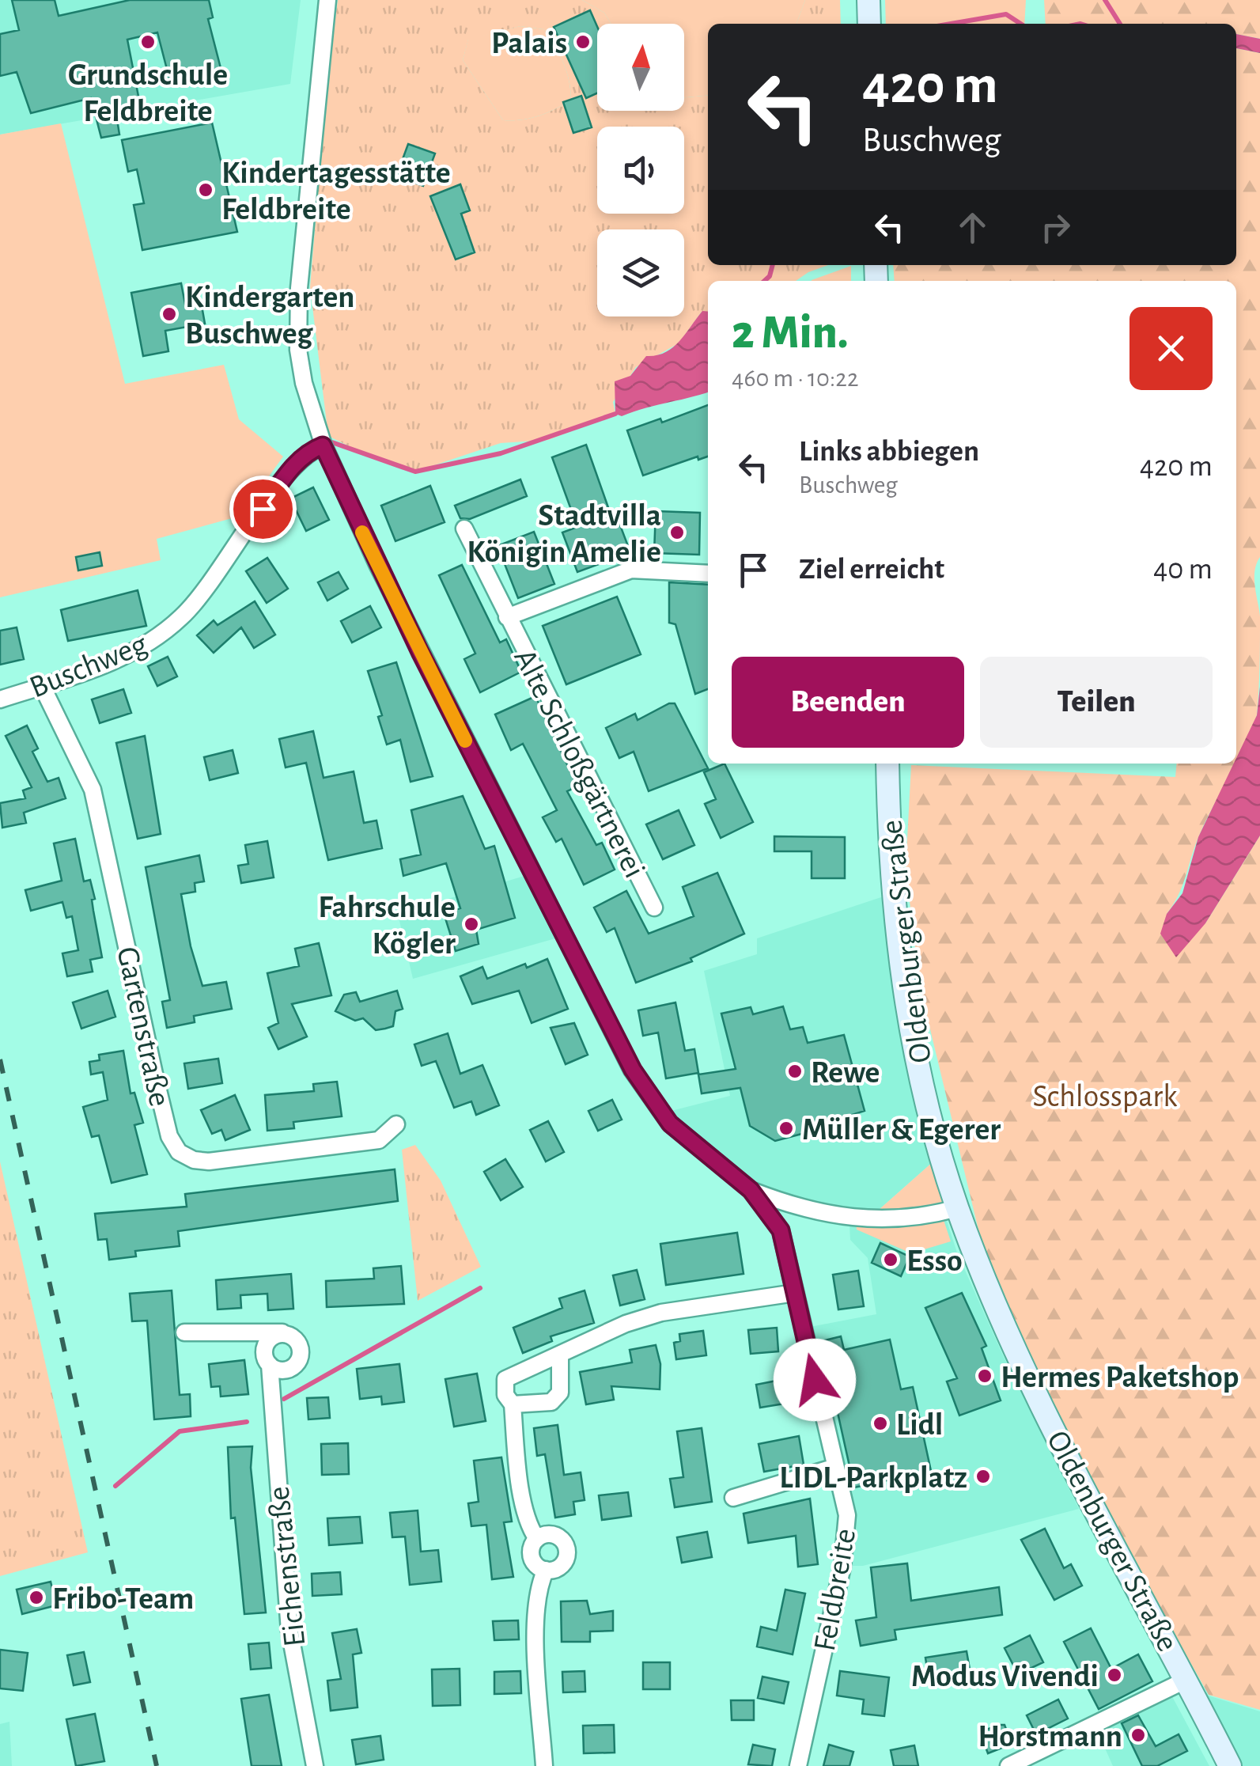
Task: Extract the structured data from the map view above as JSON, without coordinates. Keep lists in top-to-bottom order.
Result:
{
  "streets": {
    "street": [
      "Buschweg",
      "Alte Schloßgärtnerei",
      "Oldenburger Straße",
      "Gartenstraße",
      "Eichenstraße",
      "Feldbreite"
    ]
  },
  "crossings": [
    ["Buschweg", "Gartenstraße"],
    ["Buschweg", "Feldbreite"],
    ["Oldenburger Straße", "Feldbreite"]
  ],
  "parks": ["Schlosspark"],
  "places": [
    "Grundschule Feldbreite",
    "Palais",
    "Kindertagesstätte Feldbreite",
    "Kindergarten Buschweg",
    "Stadtvilla Königin Amelie",
    "Fahrschule Kögler",
    "Rewe",
    "Müller & Egerer",
    "Esso",
    "Hermes Paketshop",
    "Lidl",
    "LIDL-Parkplatz",
    "Fribo-Team",
    "Modus Vivendi",
    "Horstmann"
  ],
  "north": "top",
  "page": {
    "turn": ["420 m", "Buschweg"],
    "heading": ["2 Min.", "460 m · 10:22"],
    "list": [
      {
        "name": "Links abbiegen",
        "note": "Buschweg",
        "value": "420 m"
      },
      {
        "name": "Ziel erreicht",
        "value": "40 m"
      }
    ],
    "buttons": ["Beenden", "Teilen"]
  }
}
